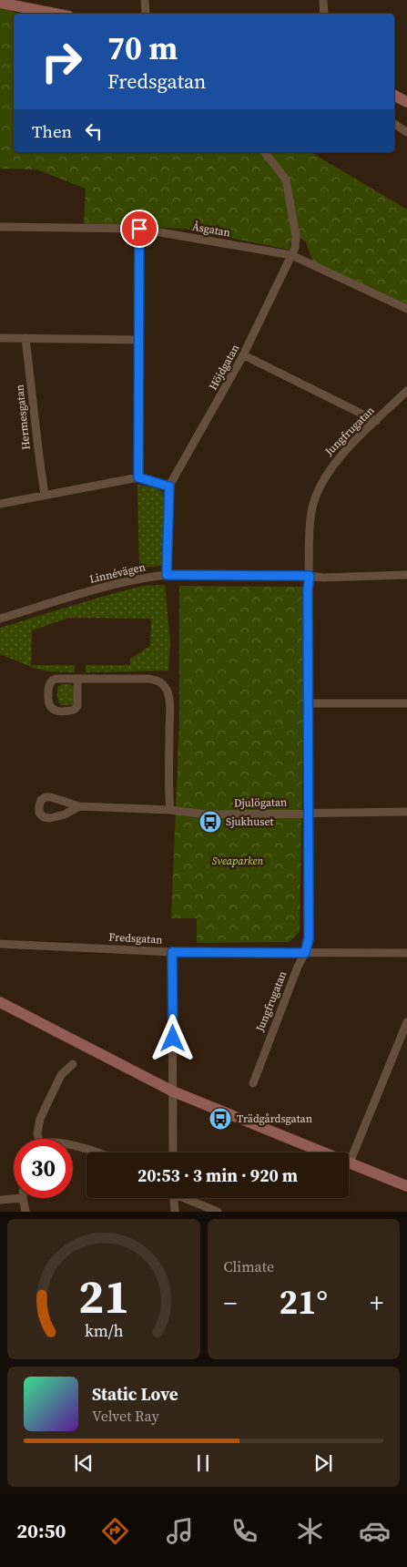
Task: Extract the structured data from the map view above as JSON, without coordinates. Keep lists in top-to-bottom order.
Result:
{
  "streets": {
    "street": [
      "Åsgatan",
      "Höjdgatan",
      "Hermesgatan",
      "Jungfrugatan",
      "Linnévägen",
      "Djulögatan",
      "Fredsgatan"
    ]
  },
  "crossings": [
    ["Åsgatan", "Höjdgatan"],
    ["Höjdgatan", "Linnévägen"],
    ["Jungfrugatan", "Linnévägen"],
    ["Jungfrugatan", "Djulögatan"],
    ["Jungfrugatan", "Fredsgatan"]
  ],
  "parks": ["Sveaparken"],
  "places": {
    "bus stop": ["Sjukhuset", "Trädgårdsgatan"]
  },
  "page": {
    "turn": ["70 m", "Fredsgatan"],
    "then": "Then",
    "limit": "30",
    "trip": "20:53 · 3 min · 920 m",
    "tile": "Climate",
    "heat": ["−", "21°", "+"],
    "song": ["Static Love", "Velvet Ray"],
    "tabs": "20:50",
    "gauge": ["21", "km/h"]
  }
}
